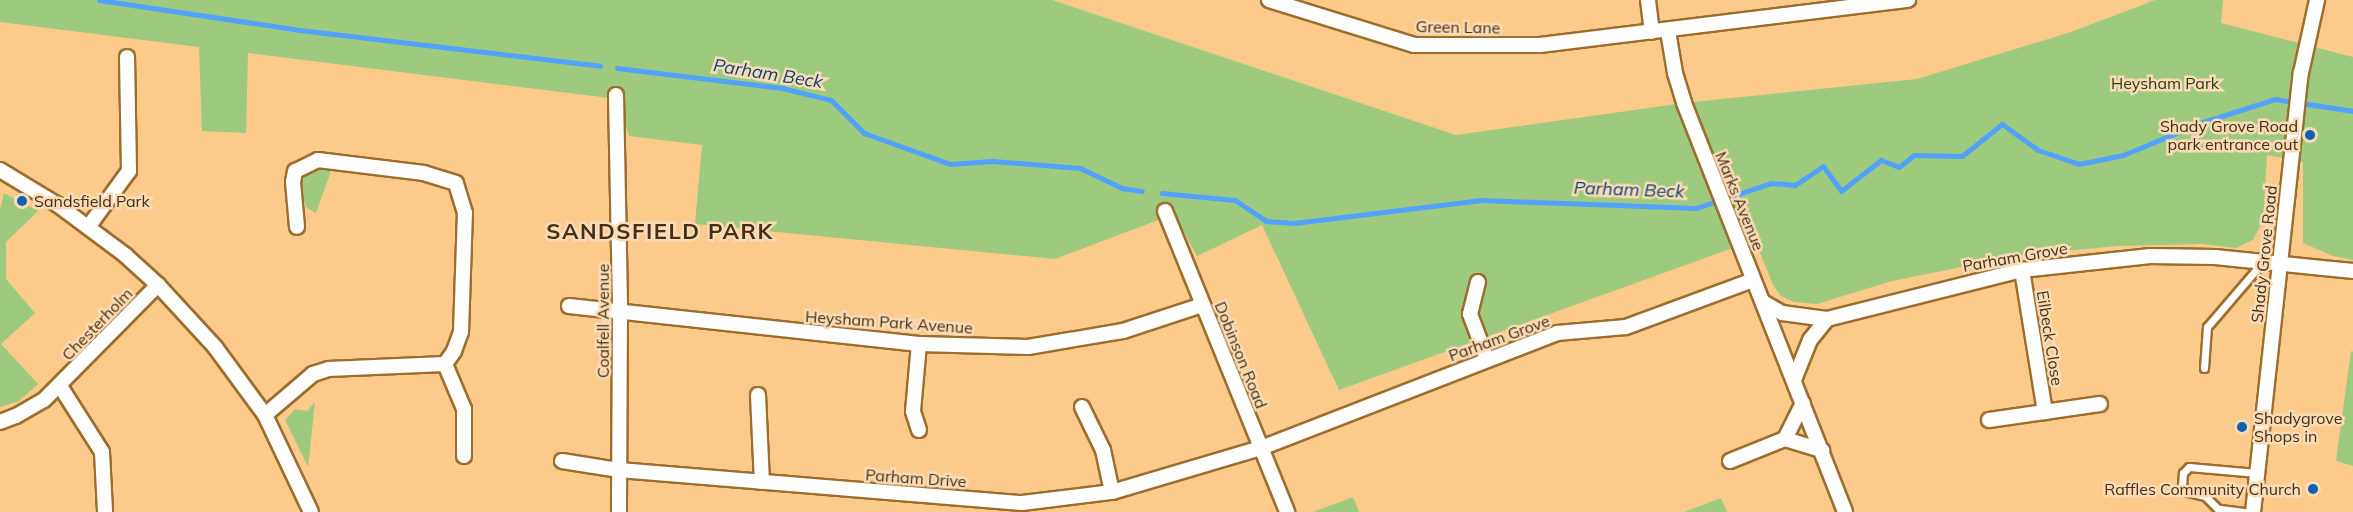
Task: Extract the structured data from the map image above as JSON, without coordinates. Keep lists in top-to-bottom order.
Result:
{
  "streets": {
    "street": [
      "Green Lane",
      "Marks Avenue",
      "Shady Grove Road",
      "Parham Grove",
      "Coalfell Avenue",
      "Heysham Park Avenue",
      "Chesterholm",
      "Eilbeck Close",
      "Dobinson Road",
      "Parham Drive"
    ]
  },
  "crossings": [
    ["Green Lane", "Marks Avenue"],
    ["Marks Avenue", "Parham Grove"],
    ["Shady Grove Road", "Parham Grove"],
    ["Parham Grove", "Eilbeck Close"],
    ["Parham Grove", "Dobinson Road"],
    ["Parham Grove", "Parham Drive"],
    ["Coalfell Avenue", "Heysham Park Avenue"],
    ["Coalfell Avenue", "Parham Drive"],
    ["Heysham Park Avenue", "Dobinson Road"],
    ["Dobinson Road", "Parham Drive"]
  ],
  "districts": ["SANDSFIELD PARK"],
  "water": ["Parham Beck"],
  "parks": ["Heysham Park"],
  "places": [
    "Shady Grove Road park entrance out",
    "Sandsfield Park",
    "Shadygrove Shops in",
    "Raffles Community Church"
  ]
}
